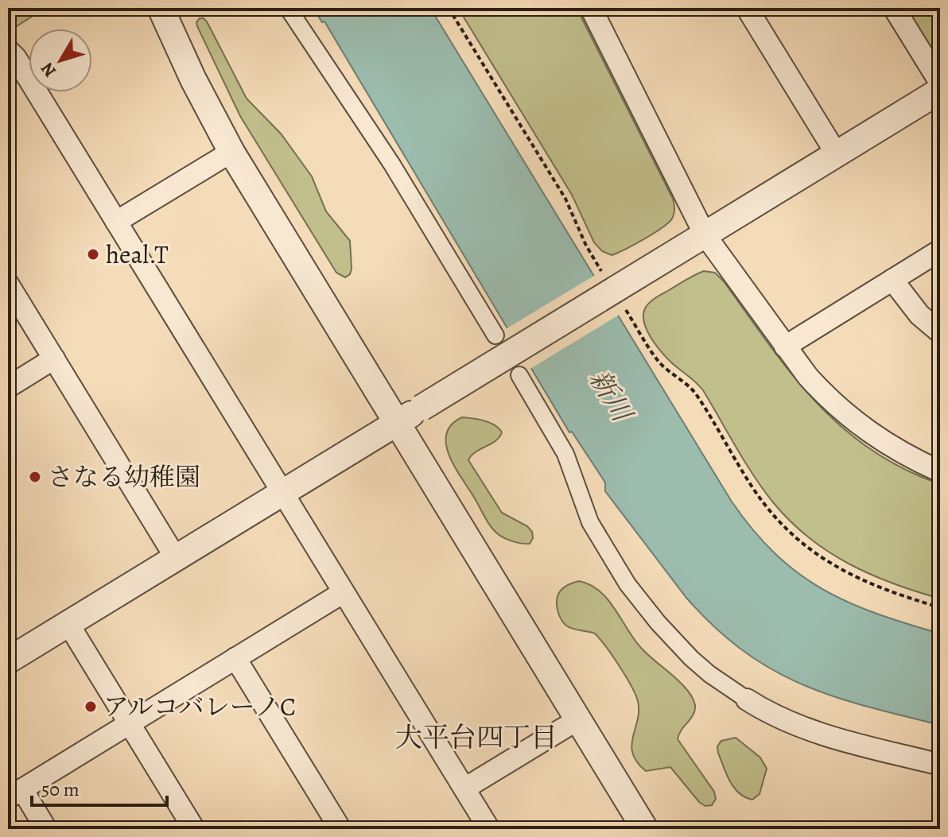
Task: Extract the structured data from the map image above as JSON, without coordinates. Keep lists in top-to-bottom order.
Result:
{
  "districts": ["大平台四丁目"],
  "water": ["新川"],
  "places": ["heal.T", "さなる幼稚園", "アルコバレーノC"],
  "scale_bar": "50 m",
  "north": "bottom left"
}
